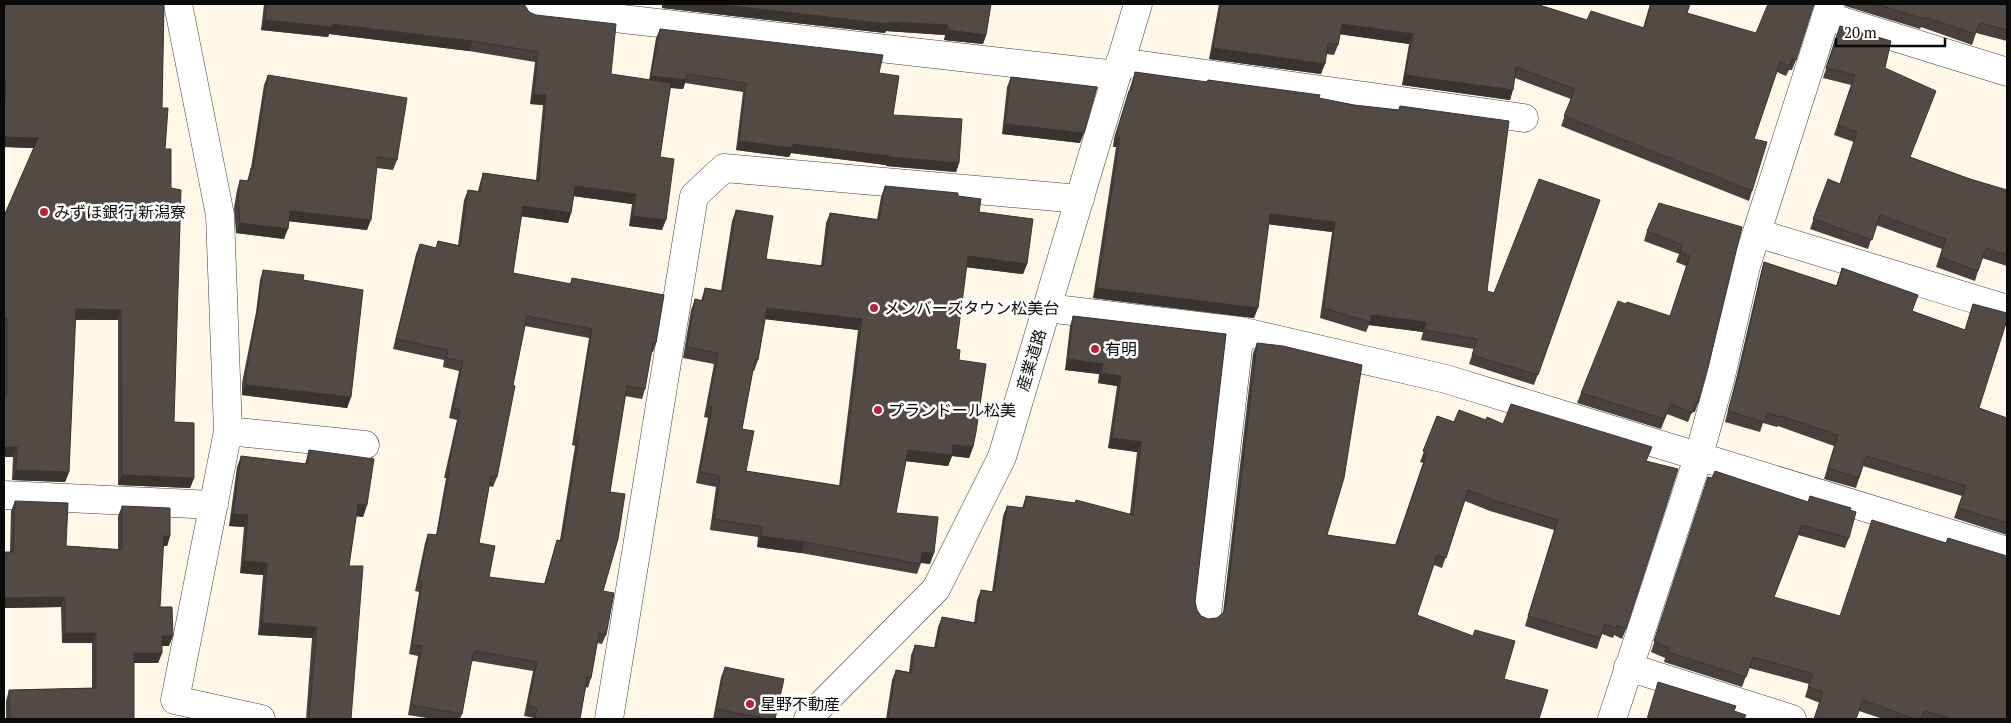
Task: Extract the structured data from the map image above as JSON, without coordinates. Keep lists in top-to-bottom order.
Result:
{
  "streets": {
    "street": ["産業道路"]
  },
  "places": [
    "みずほ銀行 新潟寮",
    "メンバーズタウン松美台",
    "有明",
    "プランドール松美",
    "星野不動産"
  ],
  "scale_bar": "20 m"
}
